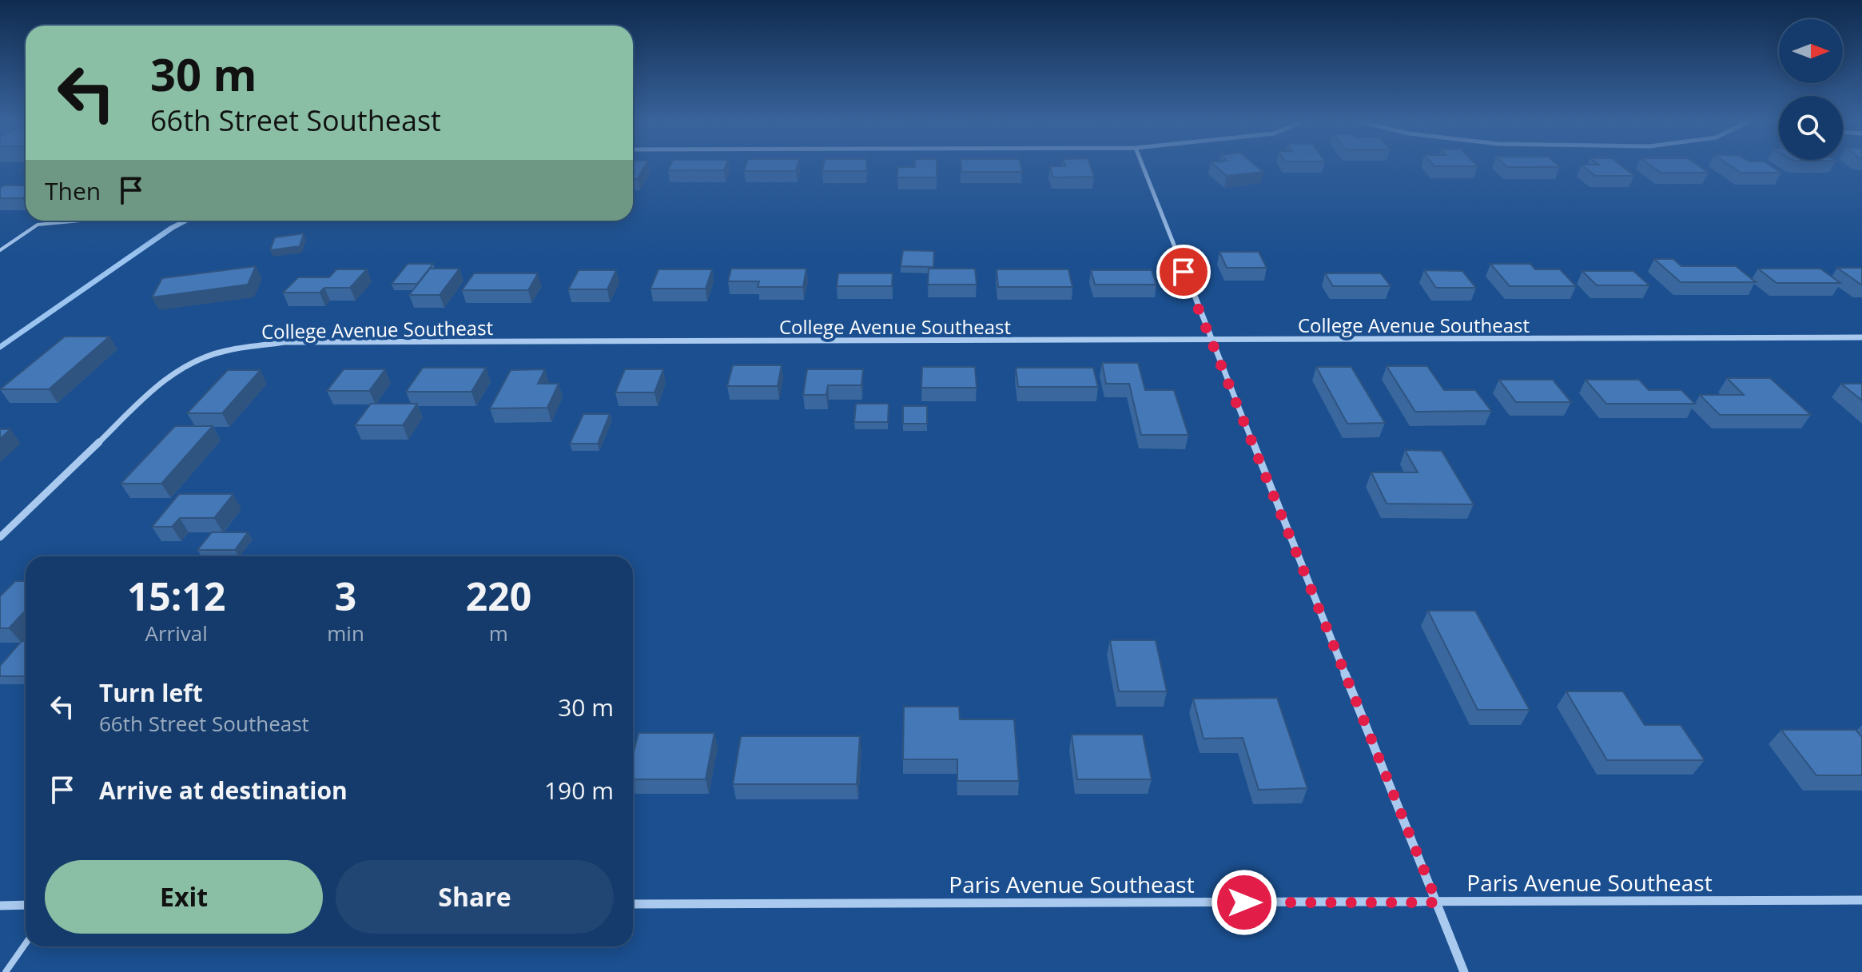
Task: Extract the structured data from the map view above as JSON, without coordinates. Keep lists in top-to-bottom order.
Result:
{
  "streets": {
    "street": ["College Avenue Southeast", "Paris Avenue Southeast"]
  },
  "north": "right",
  "page": {
    "turn": ["30 m", "66th Street Southeast"],
    "then": "Then",
    "eta": [
      "15:12",
      "Arrival",
      "3",
      "min",
      "220",
      "m"
    ],
    "list": [
      {
        "name": "Turn left",
        "note": "66th Street Southeast",
        "value": "30 m"
      },
      {
        "name": "Arrive at destination",
        "value": "190 m"
      }
    ],
    "buttons": ["Exit", "Share"]
  }
}
